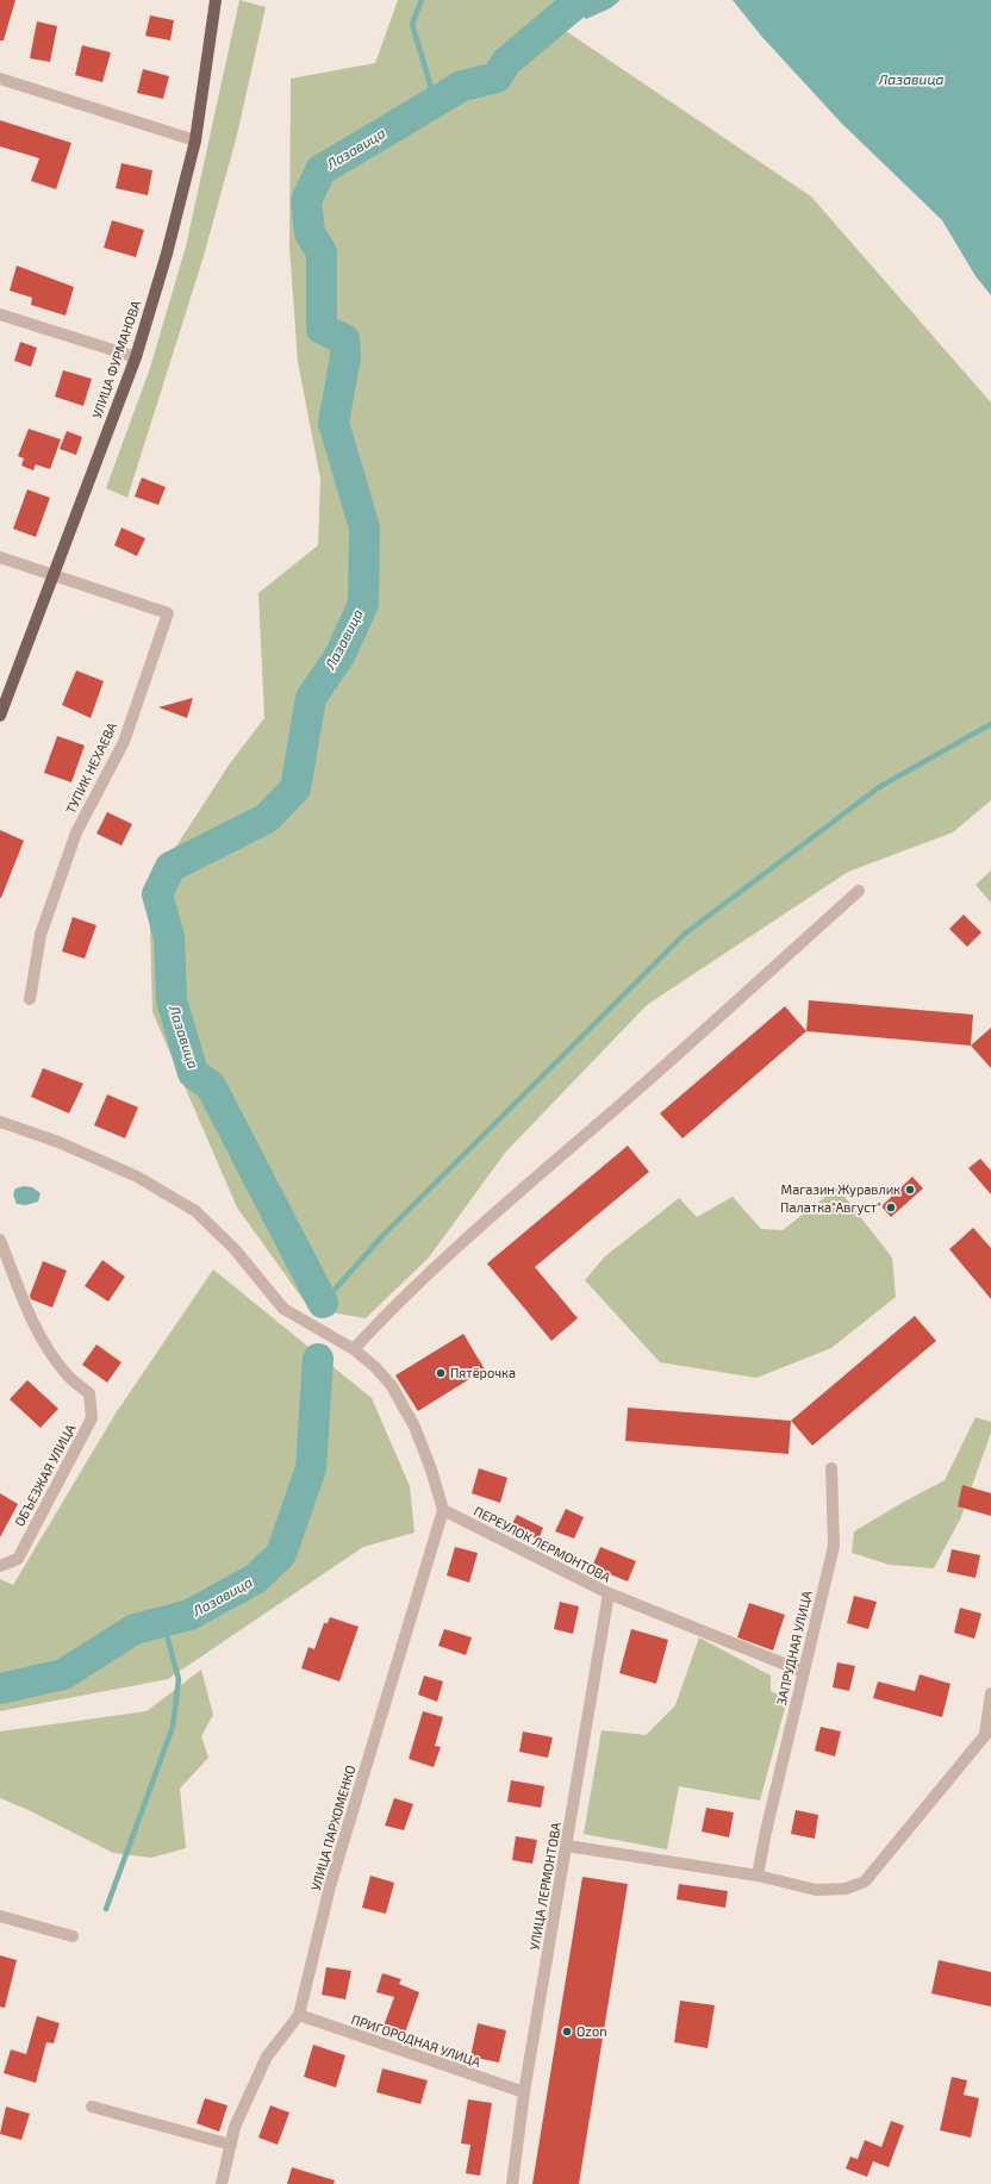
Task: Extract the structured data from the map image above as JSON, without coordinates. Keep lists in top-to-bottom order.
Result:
{
  "streets": {
    "main road": ["УЛИЦА ФУРМАНОВА"],
    "street": [
      "ТУПИК НЕХАЕВА",
      "ОБЪЕЗЖАЯ УЛИЦА",
      "ПЕРЕУЛОК ЛЕРМОНТОВА",
      "ЗАПРУДНАЯ УЛИЦА",
      "УЛИЦА ПАРХОМЕНКО",
      "УЛИЦА ЛЕРМОНТОВА",
      "ПРИГОРОДНАЯ УЛИЦА"
    ]
  },
  "crossings": [
    ["УЛИЦА ФУРМАНОВА", "ТУПИК НЕХАЕВА"],
    ["ПЕРЕУЛОК ЛЕРМОНТОВА", "ЗАПРУДНАЯ УЛИЦА"],
    ["ПЕРЕУЛОК ЛЕРМОНТОВА", "УЛИЦА ПАРХОМЕНКО"],
    ["ПЕРЕУЛОК ЛЕРМОНТОВА", "УЛИЦА ЛЕРМОНТОВА"],
    ["УЛИЦА ПАРХОМЕНКО", "ПРИГОРОДНАЯ УЛИЦА"],
    ["УЛИЦА ЛЕРМОНТОВА", "ПРИГОРОДНАЯ УЛИЦА"]
  ],
  "water": ["Лазавица"],
  "places": [
    "Магазин Журавлик",
    "Палатка\"Август\"",
    "Пятёрочка",
    "Ozon"
  ]
}
